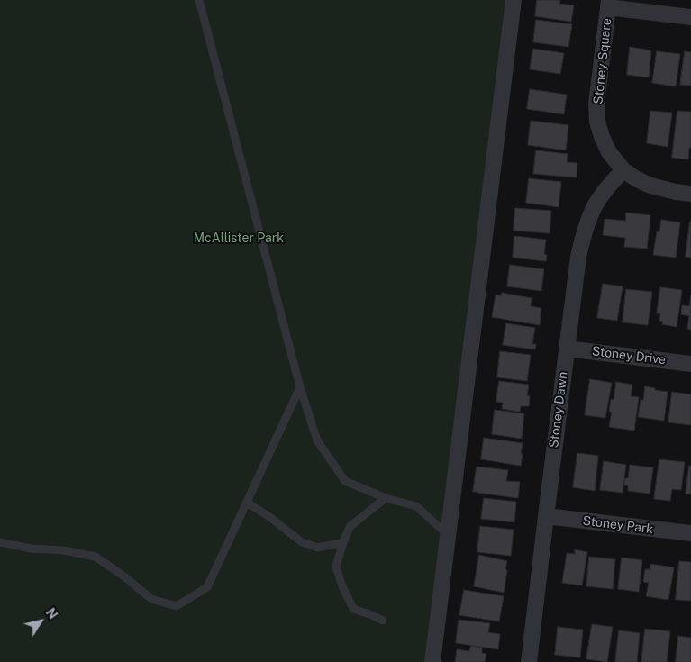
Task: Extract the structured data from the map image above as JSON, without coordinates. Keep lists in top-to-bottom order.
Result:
{
  "streets": {
    "street": [
      "Stoney Square",
      "Stoney Drive",
      "Stoney Dawn",
      "Stoney Park"
    ]
  },
  "crossings": [
    ["Stoney Square", "Stoney Dawn"],
    ["Stoney Drive", "Stoney Dawn"],
    ["Stoney Dawn", "Stoney Park"]
  ],
  "parks": ["McAllister Park"],
  "north": "top right"
}
